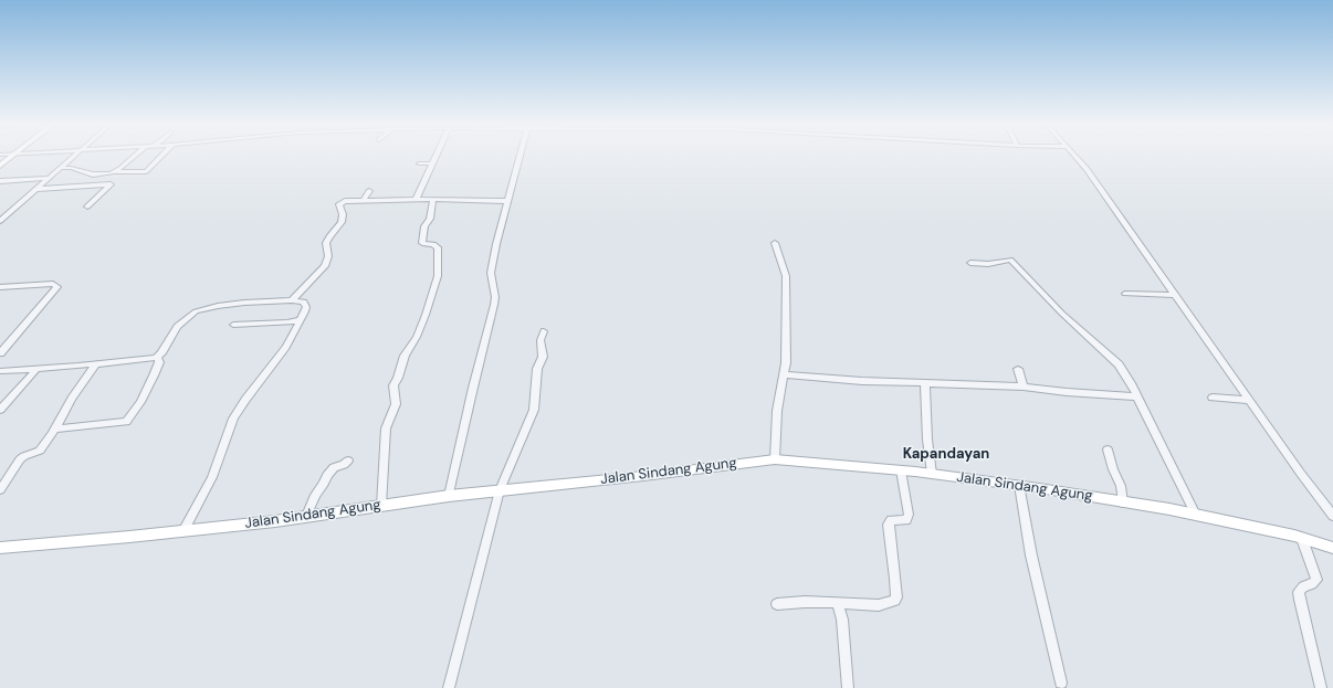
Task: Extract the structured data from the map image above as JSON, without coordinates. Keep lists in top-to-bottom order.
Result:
{
  "streets": {
    "main road": ["Jalan Sindang Agung"]
  },
  "districts": ["Kapandayan"]
}
